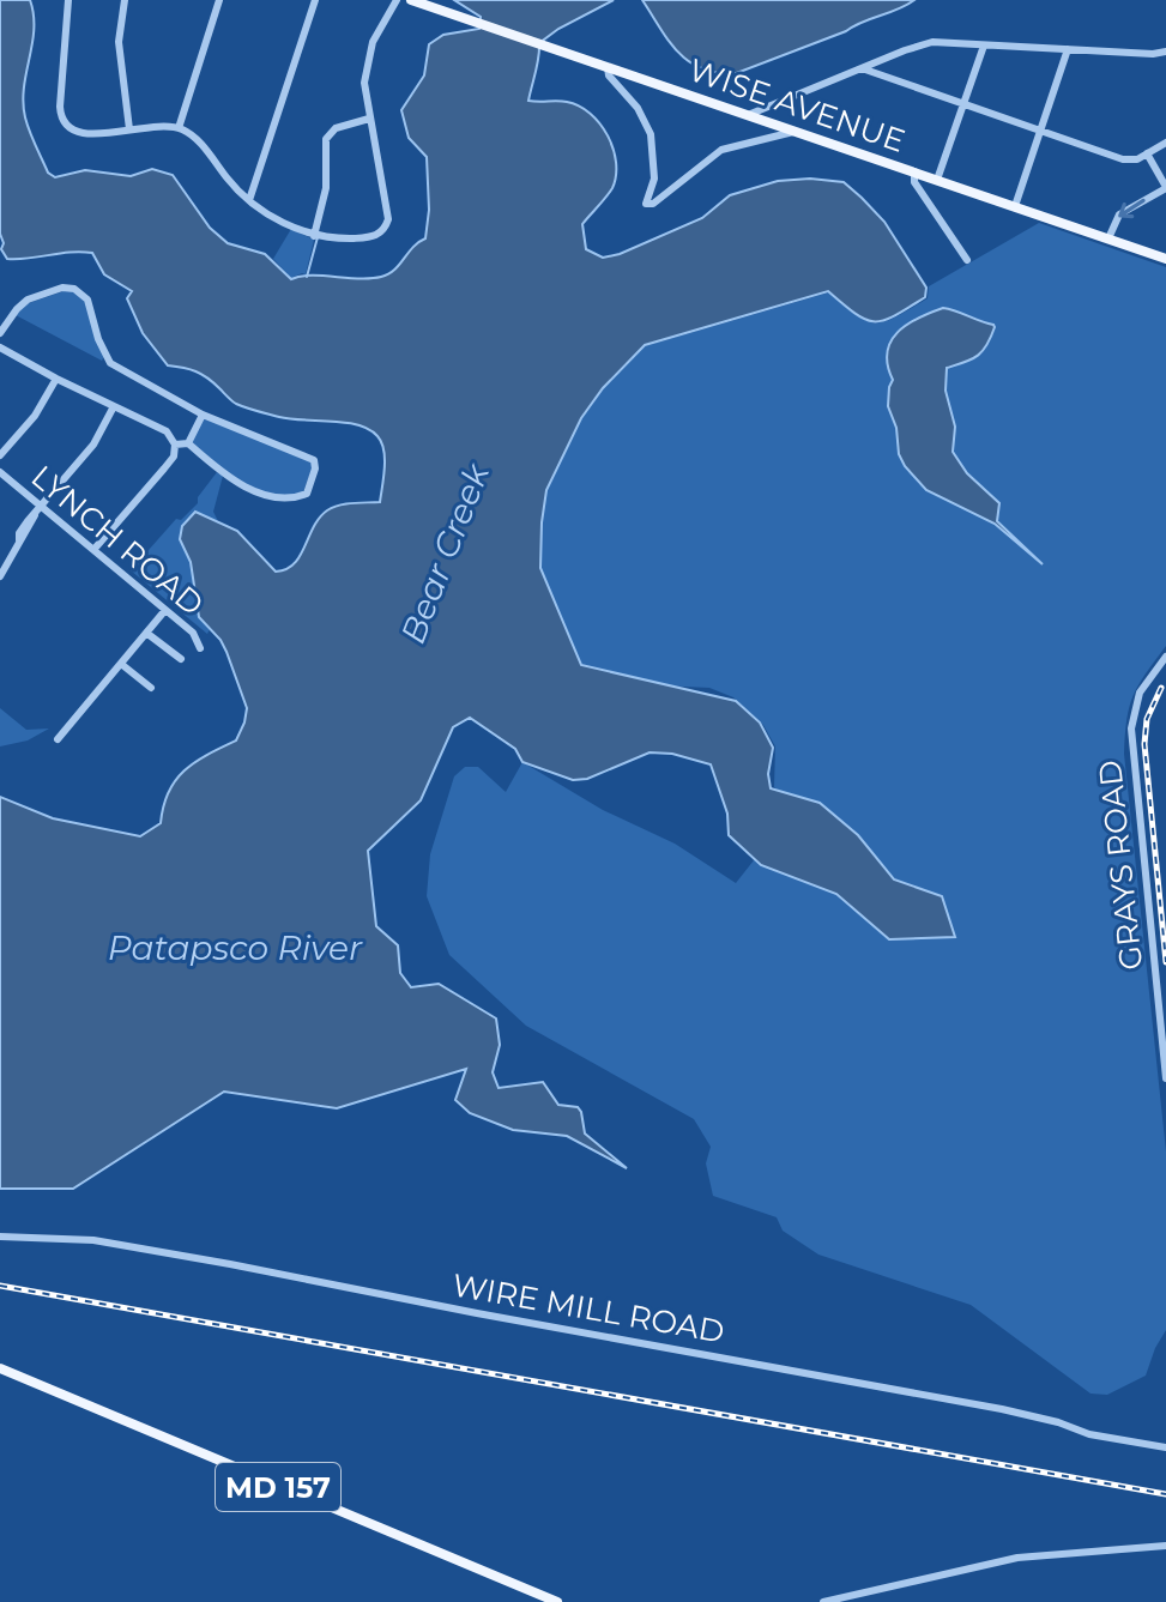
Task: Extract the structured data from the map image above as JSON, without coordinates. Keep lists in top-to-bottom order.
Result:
{
  "streets": {
    "main road": ["WISE AVENUE", "MD 157"],
    "street": ["LYNCH ROAD", "GRAYS ROAD", "WIRE MILL ROAD"]
  },
  "water": ["Bear Creek", "Patapsco River"]
}
